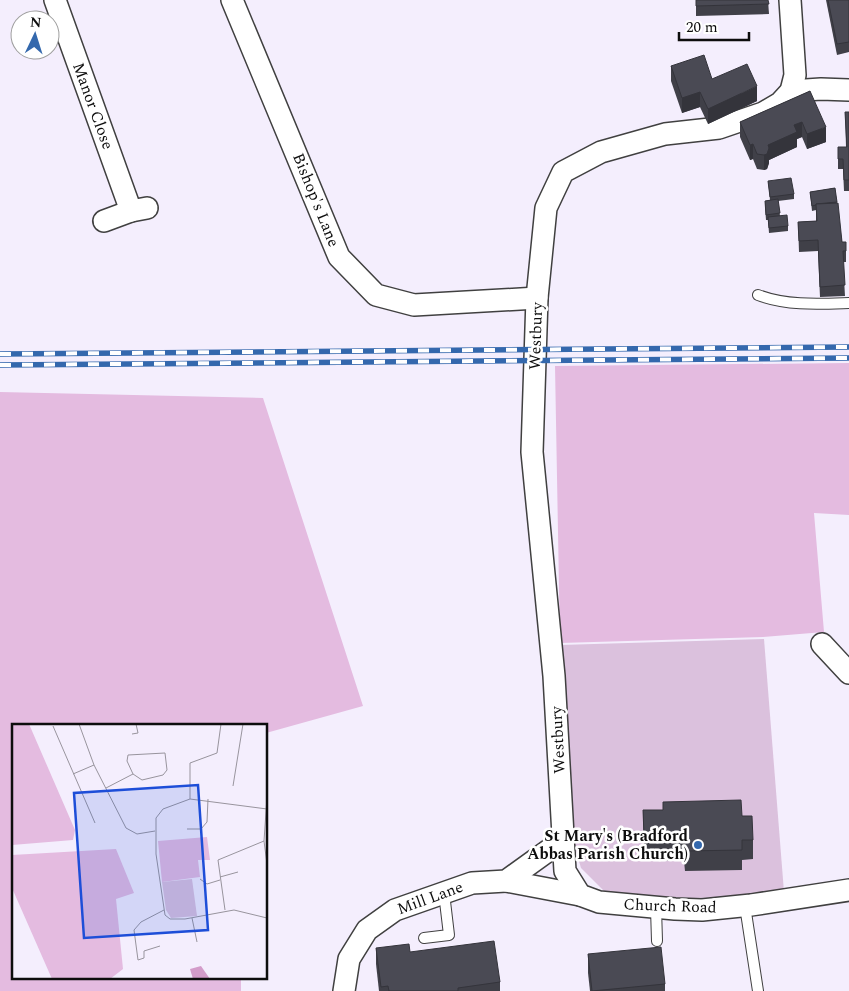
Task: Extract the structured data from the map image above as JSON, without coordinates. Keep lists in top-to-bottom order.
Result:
{
  "streets": {
    "street": [
      "Manor Close",
      "Bishop's Lane",
      "Westbury",
      "Mill Lane",
      "Church Road"
    ]
  },
  "crossings": [
    ["Bishop's Lane", "Westbury"],
    ["Mill Lane", "Church Road"]
  ],
  "places": ["St Mary's (Bradford Abbas Parish Church)"],
  "scale_bar": "20 m",
  "north": "top"
}
